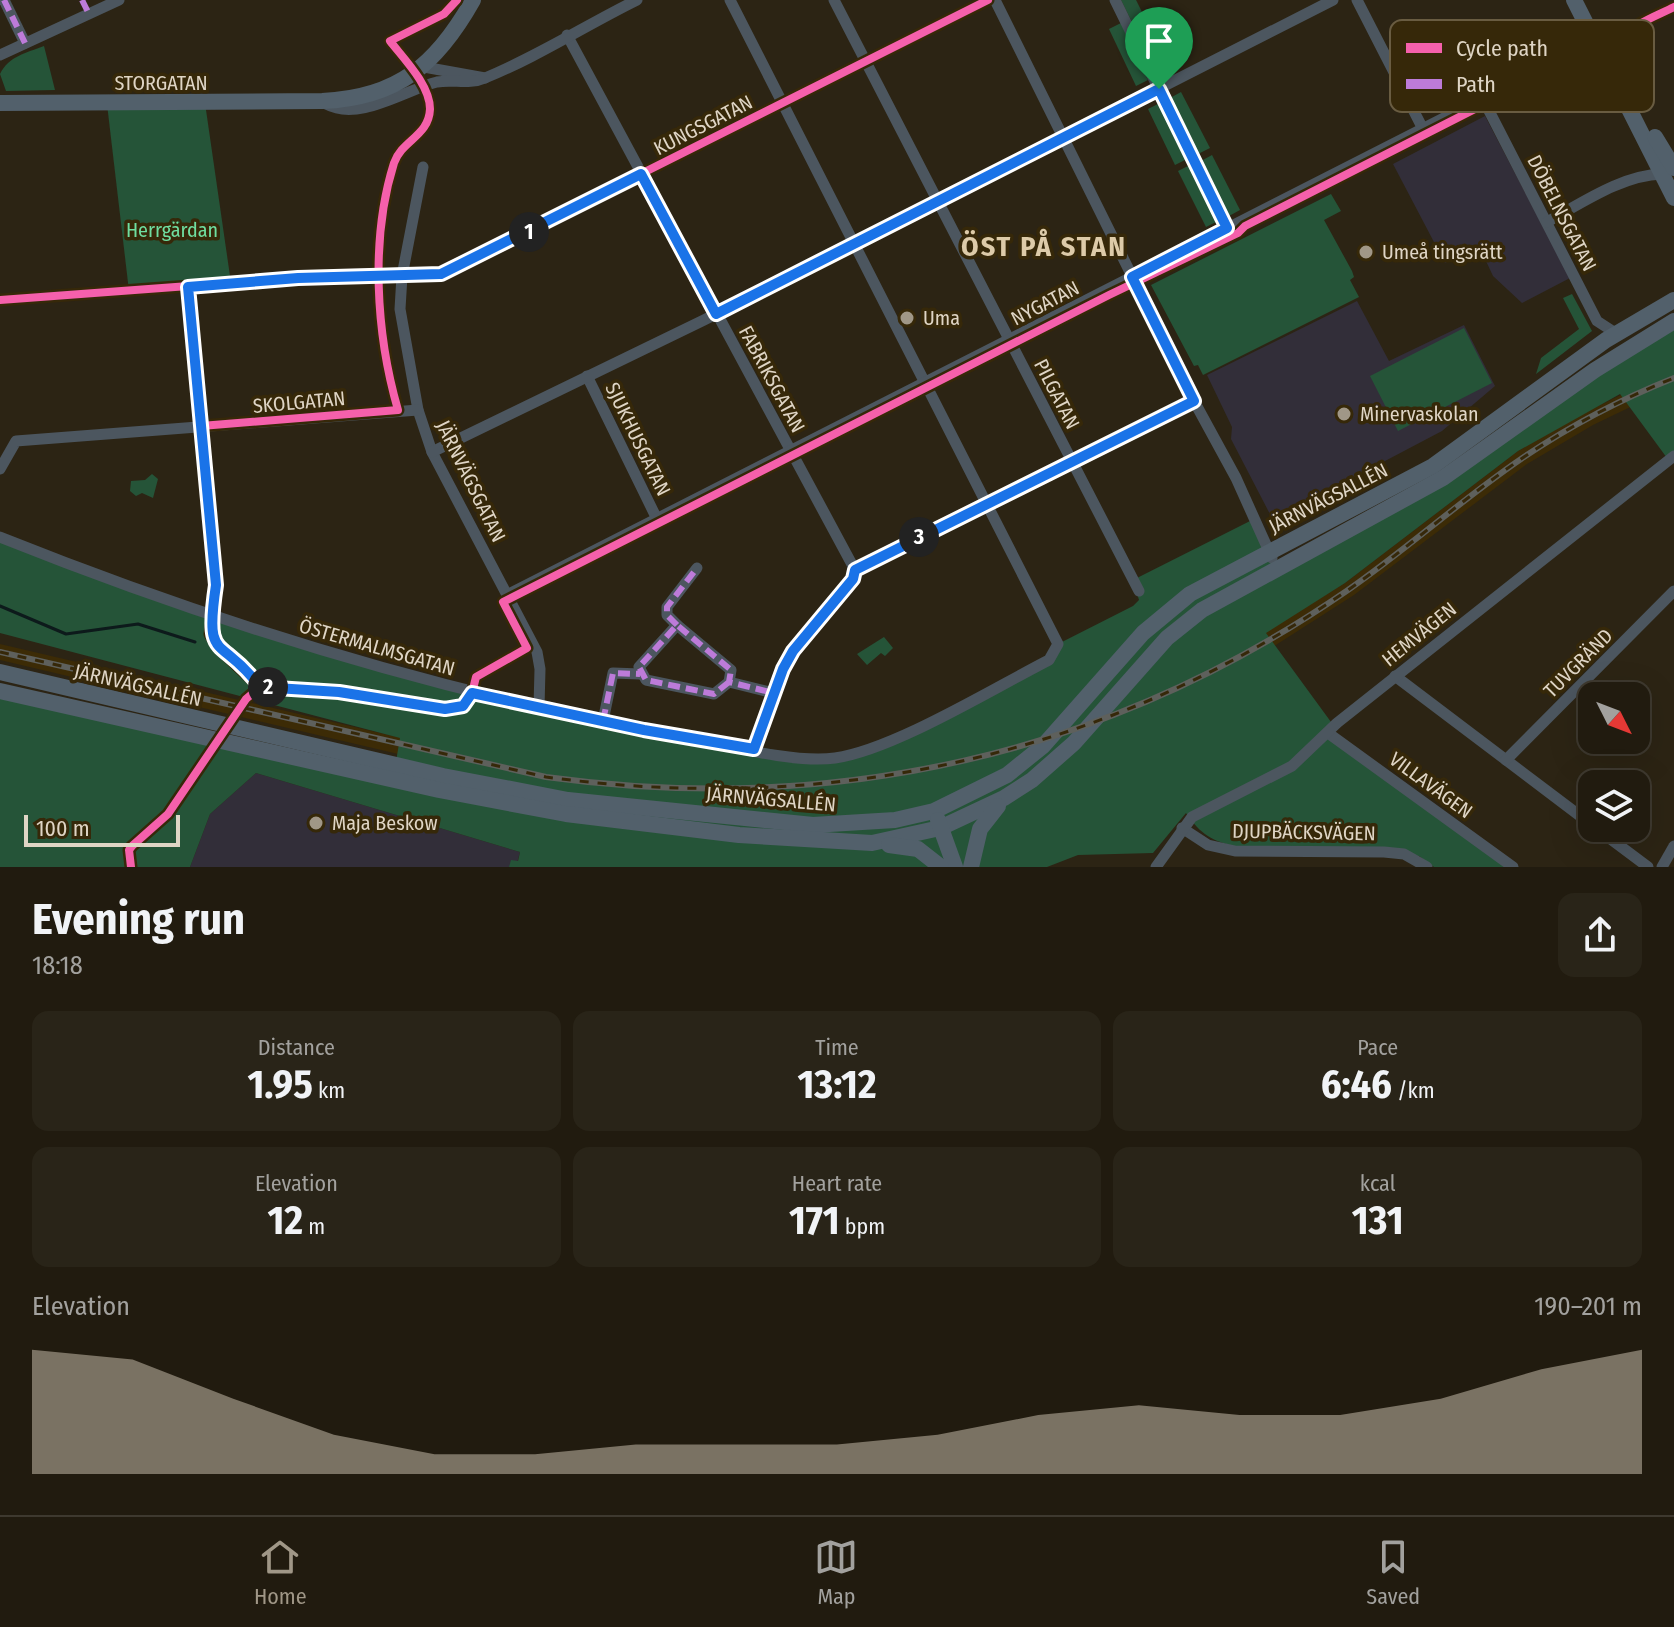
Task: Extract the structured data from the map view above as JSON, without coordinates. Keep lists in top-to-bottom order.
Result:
{
  "streets": {
    "main road": ["STORGATAN", "JÄRNVÄGSALLÉN"],
    "street": [
      "KUNGSGATAN",
      "DÖBELNSGATAN",
      "NYGATAN",
      "FABRIKSGATAN",
      "PILGATAN",
      "SKOLGATAN",
      "SJUKHUSGATAN",
      "JÄRNVÄGSGATAN",
      "HEMVÄGEN",
      "ÖSTERMALMSGATAN",
      "TUVGRÄND",
      "VILLAVÄGEN",
      "DJUPBÄCKSVÄGEN"
    ]
  },
  "crossings": [
    ["STORGATAN", "FABRIKSGATAN"],
    ["KUNGSGATAN", "FABRIKSGATAN"],
    ["KUNGSGATAN", "PILGATAN"],
    ["KUNGSGATAN", "JÄRNVÄGSGATAN"],
    ["DÖBELNSGATAN", "JÄRNVÄGSALLÉN"],
    ["NYGATAN", "FABRIKSGATAN"],
    ["NYGATAN", "PILGATAN"],
    ["NYGATAN", "SJUKHUSGATAN"],
    ["NYGATAN", "JÄRNVÄGSGATAN"],
    ["SKOLGATAN", "JÄRNVÄGSGATAN"],
    ["JÄRNVÄGSGATAN", "ÖSTERMALMSGATAN"],
    ["HEMVÄGEN", "VILLAVÄGEN"],
    ["HEMVÄGEN", "DJUPBÄCKSVÄGEN"]
  ],
  "districts": ["ÖST PÅ STAN"],
  "parks": ["Herrgärdan"],
  "places": [
    "Umeå tingsrätt",
    "Uma",
    "Minervaskolan",
    "Maja Beskow"
  ],
  "legend": ["Cycle path", "Path"],
  "scale_bar": "100 m",
  "north": "bottom right",
  "page": {
    "pins": ["1", "3", "2"],
    "scale": "100 m",
    "heading": ["Evening run", "18:18"],
    "stats": [
      ["Distance", "1.95 km"],
      ["Time", "13:12"],
      ["Pace", "6:46 /km"],
      ["Elevation", "12 m"],
      ["Heart rate", "171 bpm"],
      ["kcal", "131"]
    ],
    "chart": ["Elevation", "190–201 m"],
    "tabs": ["Home", "Map", "Saved"]
  }
}
